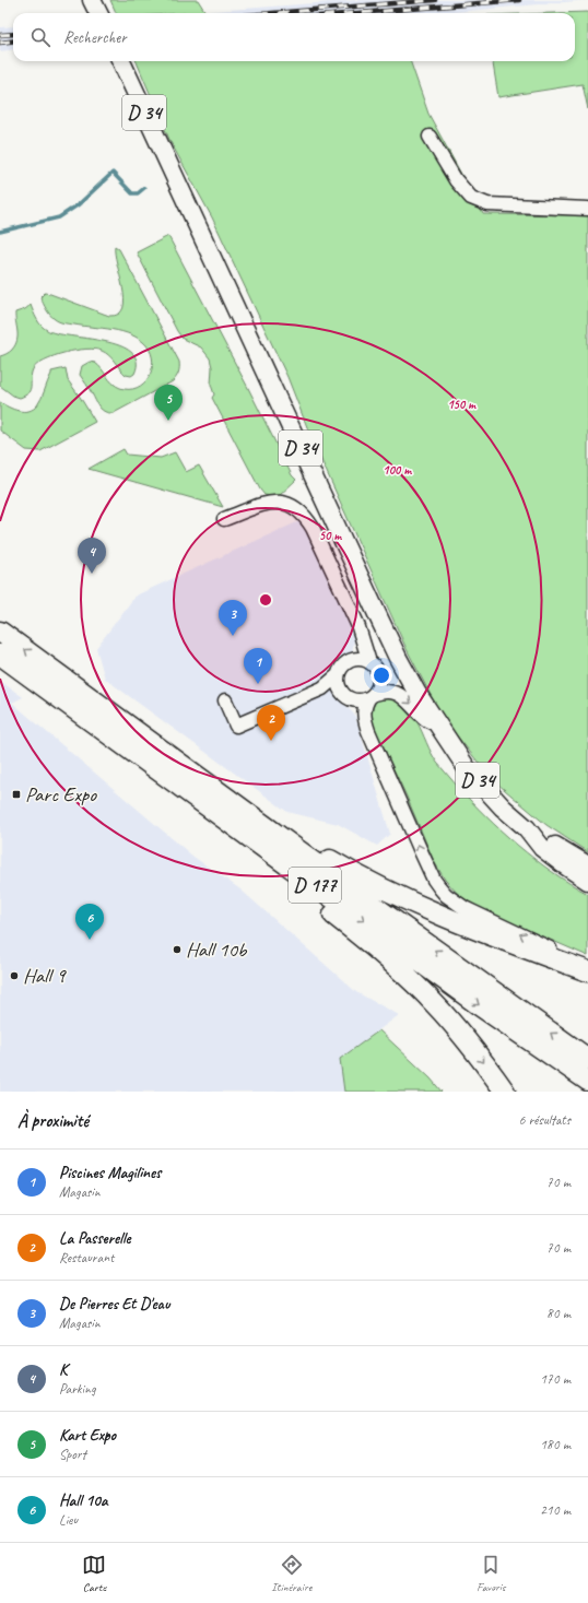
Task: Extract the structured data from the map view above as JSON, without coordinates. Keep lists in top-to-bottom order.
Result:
{
  "streets": {
    "highway": ["D 177"],
    "main road": ["D 34"]
  },
  "places": {
    "transit": ["Parc Expo"],
    "other": ["Hall 10b", "Hall 9"]
  },
  "page": {
    "search": "Rechercher",
    "pins": [
      "5",
      "4",
      "3",
      "1",
      "2",
      "6"
    ],
    "heading": ["À proximité", "6 résultats"],
    "list": [
      {
        "mark": "1",
        "name": "Piscines Magilines",
        "note": "Magasin",
        "value": "70 m"
      },
      {
        "mark": "2",
        "name": "La Passerelle",
        "note": "Restaurant",
        "value": "70 m"
      },
      {
        "mark": "3",
        "name": "De Pierres Et D'eau",
        "note": "Magasin",
        "value": "80 m"
      },
      {
        "mark": "4",
        "name": "K",
        "note": "Parking",
        "value": "170 m"
      },
      {
        "mark": "5",
        "name": "Kart Expo",
        "note": "Sport",
        "value": "180 m"
      },
      {
        "mark": "6",
        "name": "Hall 10a",
        "note": "Lieu",
        "value": "210 m"
      }
    ],
    "nav": ["Carte", "Itinéraire", "Favoris"]
  },
  "rings": ["150 m", "100 m", "50 m"]
}
